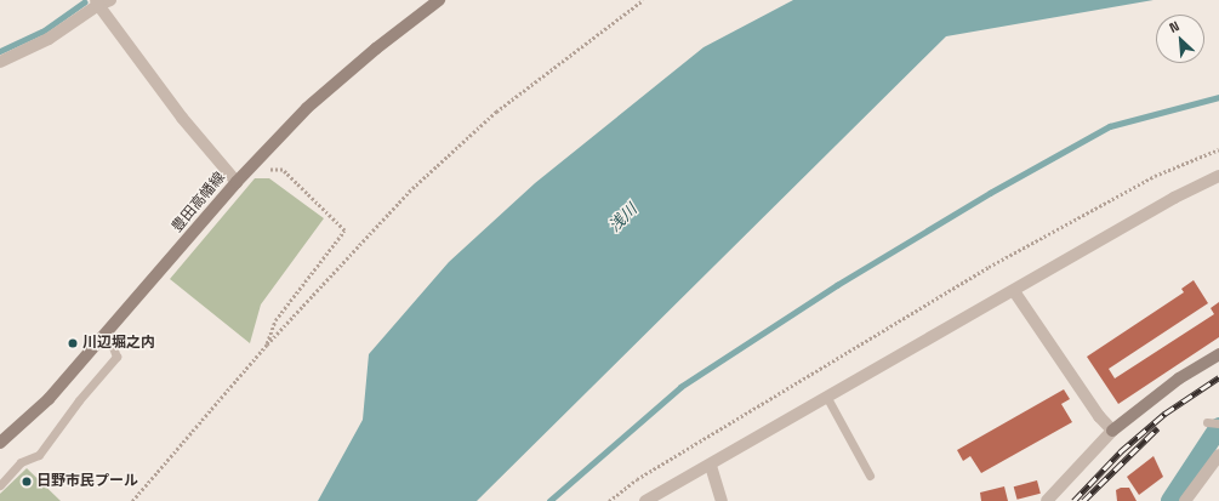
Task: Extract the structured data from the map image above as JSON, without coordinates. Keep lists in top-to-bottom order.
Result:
{
  "streets": {
    "main road": ["豊田高幡線"]
  },
  "water": ["浅川"],
  "places": ["川辺堀之内", "日野市民プール"],
  "north": "top left"
}
